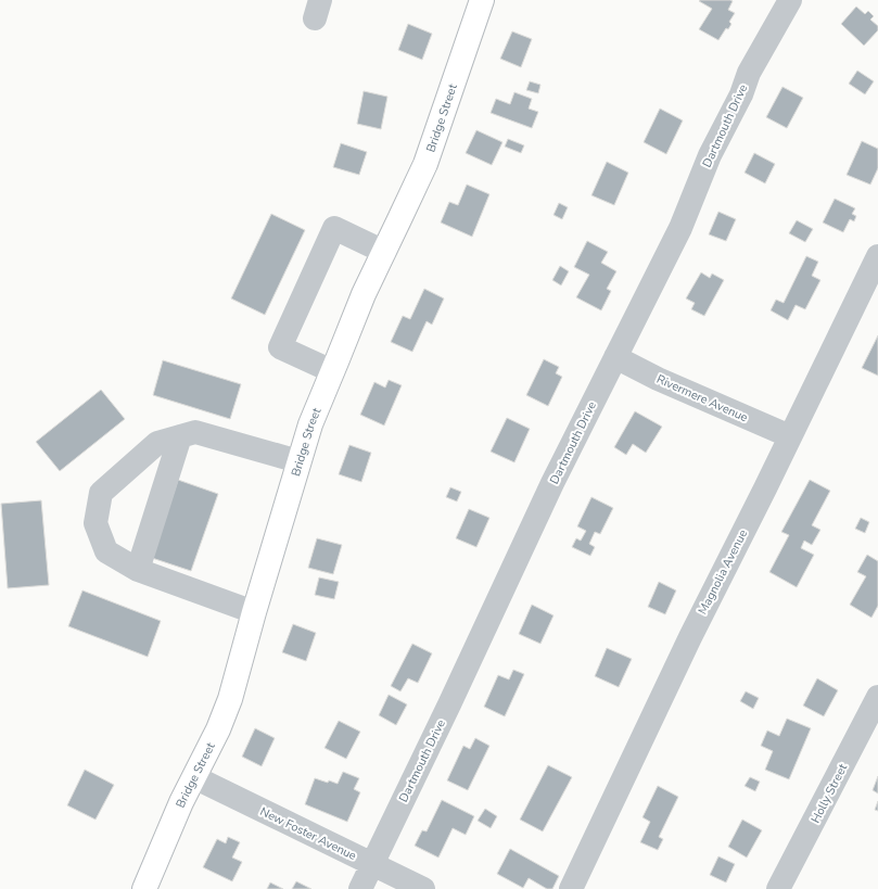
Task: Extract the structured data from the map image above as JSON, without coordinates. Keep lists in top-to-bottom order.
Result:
{
  "streets": {
    "main road": ["Bridge Street"],
    "street": [
      "Dartmouth Drive",
      "Rivermere Avenue",
      "Magnolia Avenue",
      "Holly Street",
      "New Foster Avenue"
    ]
  },
  "crossings": [
    ["Bridge Street", "New Foster Avenue"],
    ["Dartmouth Drive", "Rivermere Avenue"],
    ["Dartmouth Drive", "New Foster Avenue"],
    ["Rivermere Avenue", "Magnolia Avenue"]
  ]
}
